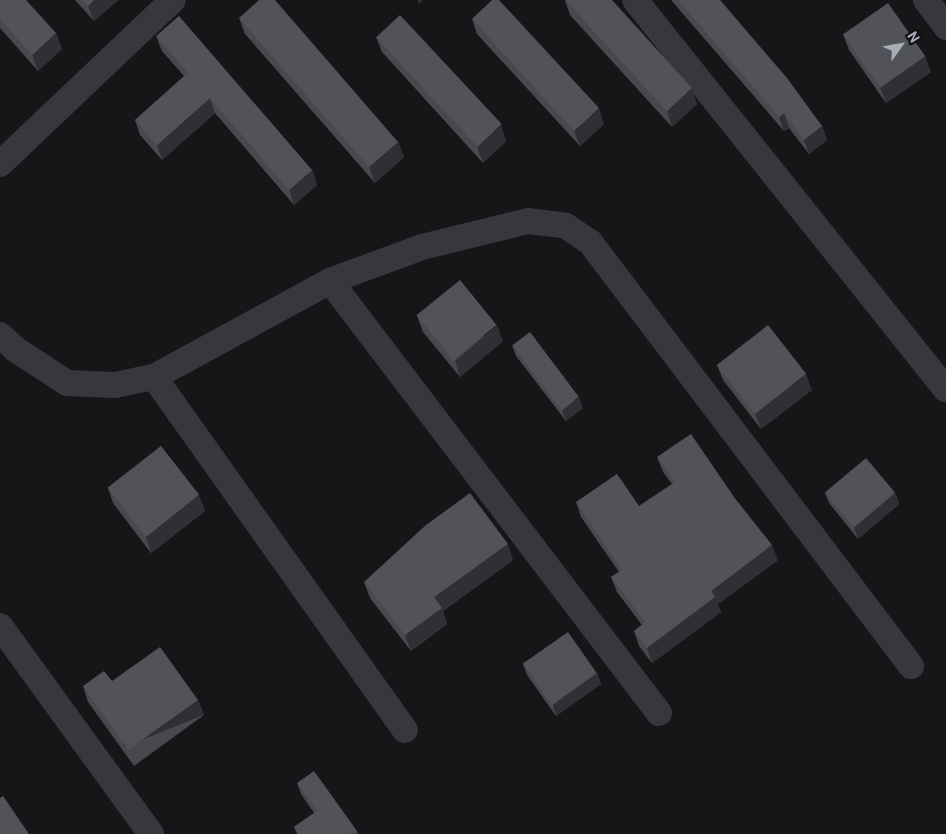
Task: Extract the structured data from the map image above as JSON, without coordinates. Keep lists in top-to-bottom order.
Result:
{
  "north": "top right"
}
